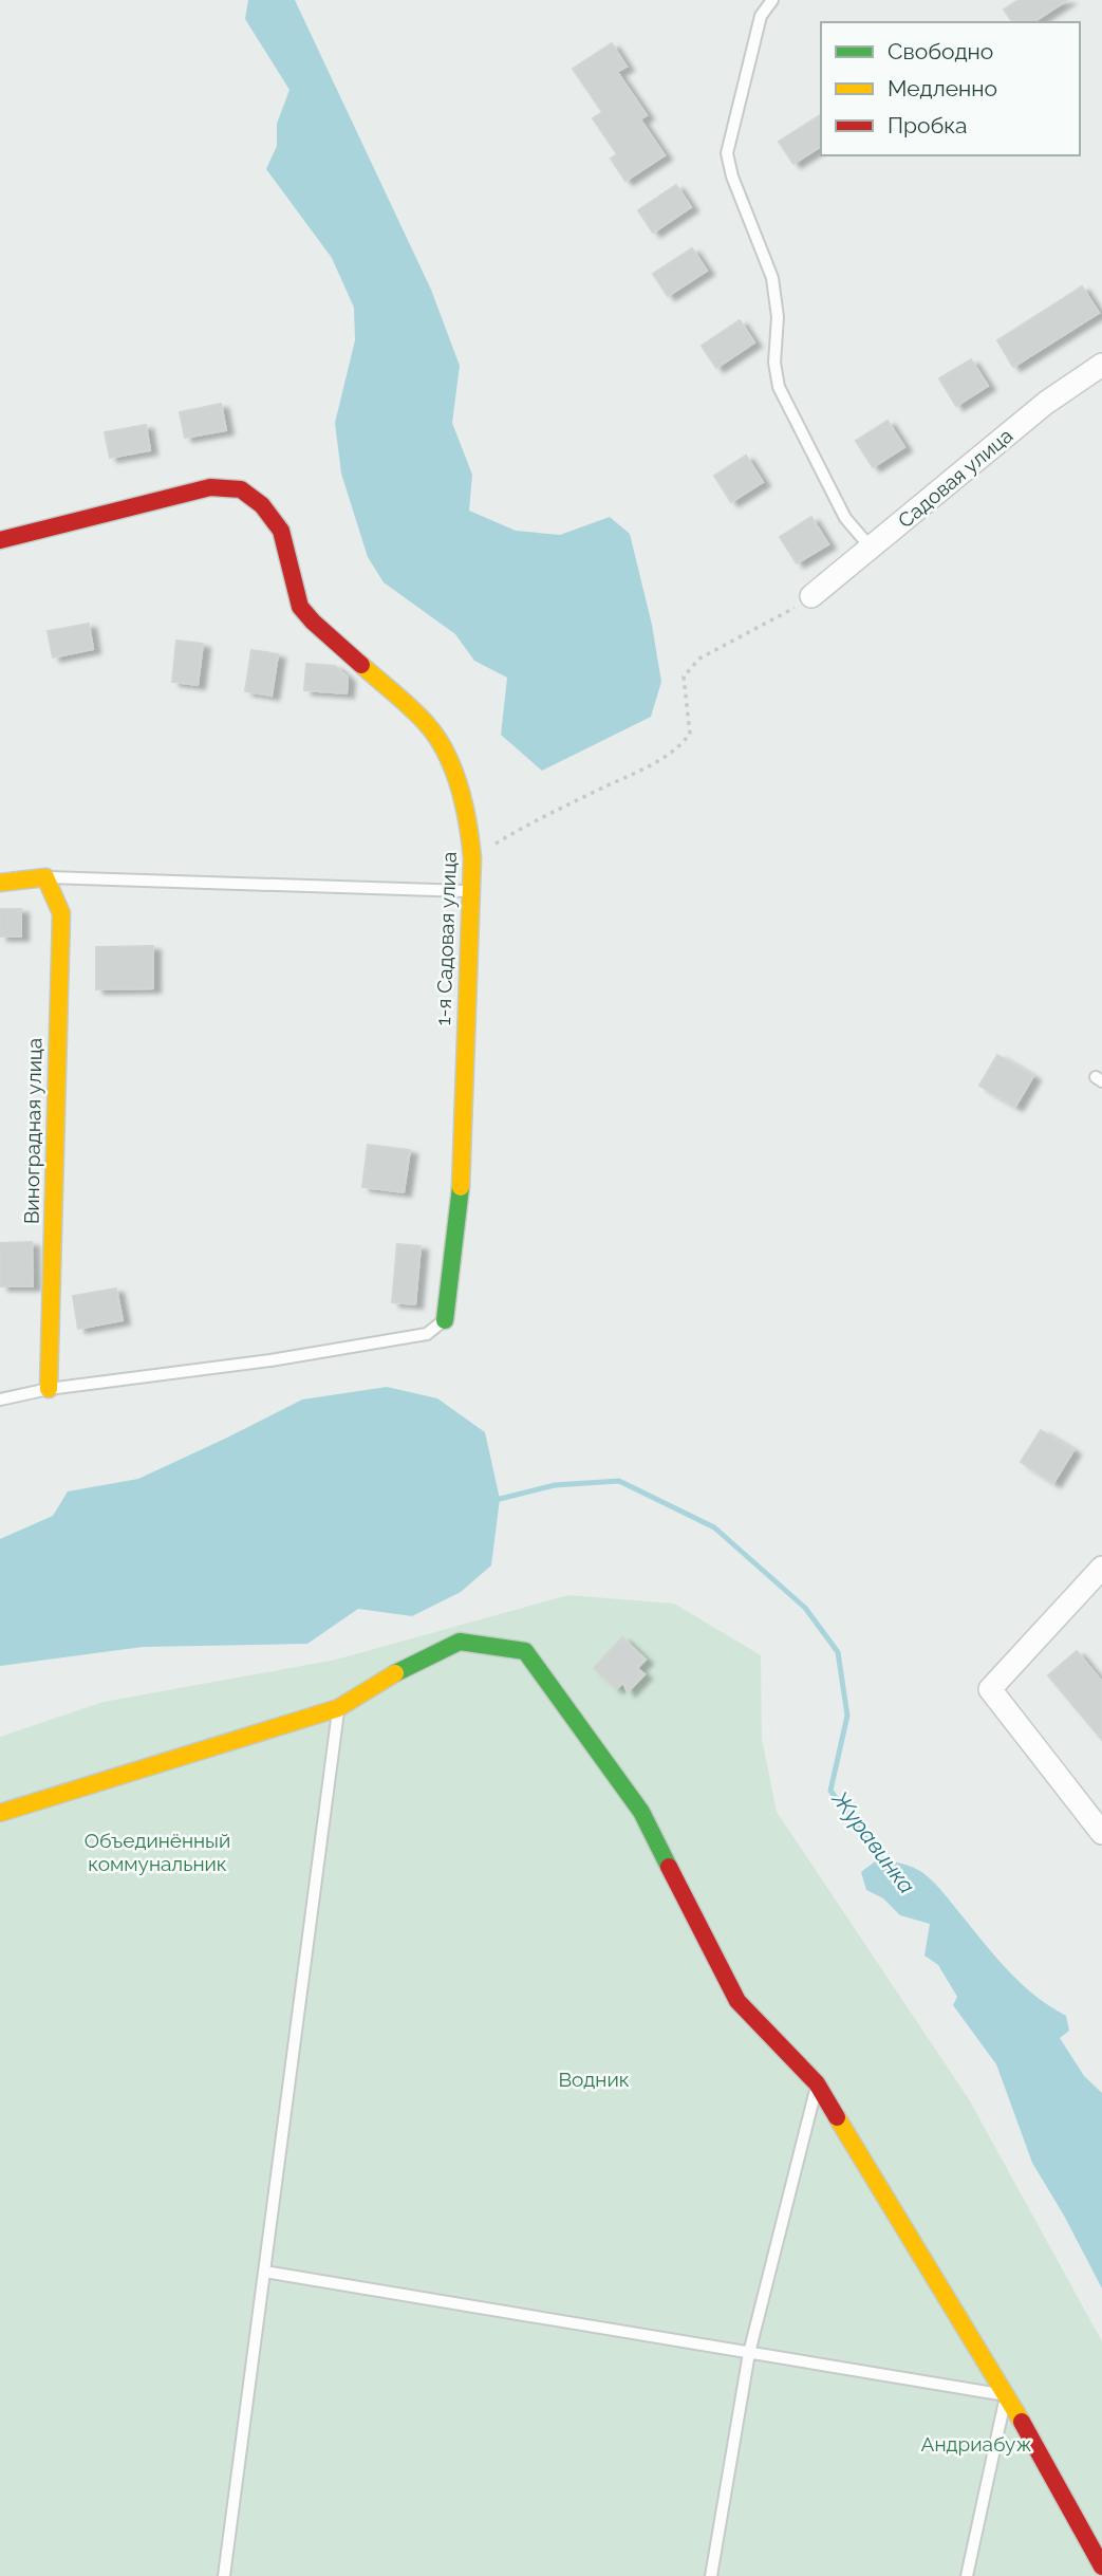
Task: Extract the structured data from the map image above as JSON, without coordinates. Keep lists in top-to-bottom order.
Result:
{
  "streets": {
    "street": ["Садовая улица", "1-я Садовая улица", "Виноградная улица"]
  },
  "water": ["Журавинка"],
  "parks": ["Объединённый коммунальник", "Водник", "Андриабуж"],
  "legend": ["Свободно", "Медленно", "Пробка"]
}
